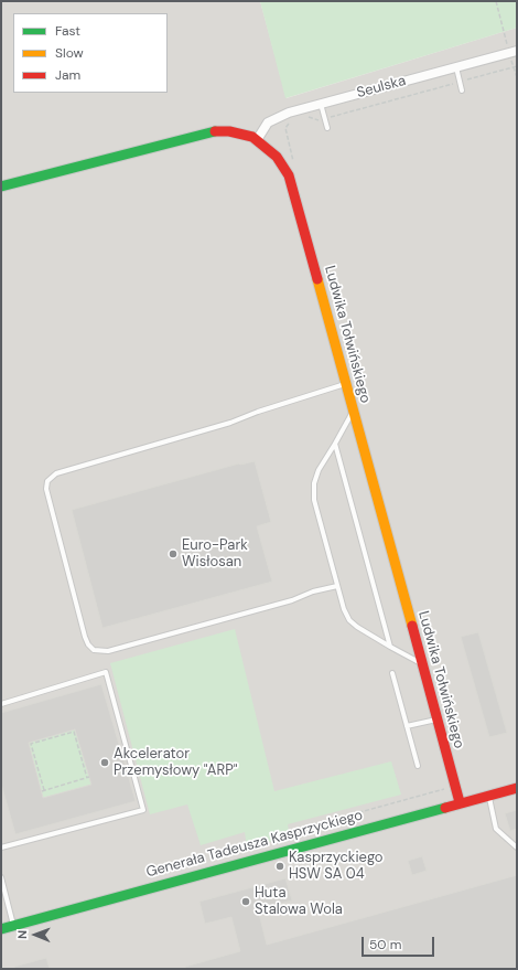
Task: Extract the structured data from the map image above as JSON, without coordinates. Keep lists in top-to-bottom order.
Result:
{
  "streets": {
    "street": ["Seulska", "Ludwika Tołwińskiego", "Generała Tadeusza Kasprzyckiego"]
  },
  "crossings": [
    ["Seulska", "Ludwika Tołwińskiego"],
    ["Ludwika Tołwińskiego", "Generała Tadeusza Kasprzyckiego"]
  ],
  "places": [
    "Euro-Park Wisłosan",
    "Akcelerator Przemysłowy \"ARP\"",
    "Kasprzyckiego HSW SA 04",
    "Huta Stalowa Wola"
  ],
  "legend": ["Fast", "Slow", "Jam"],
  "scale_bar": "50 m",
  "north": "left"
}
